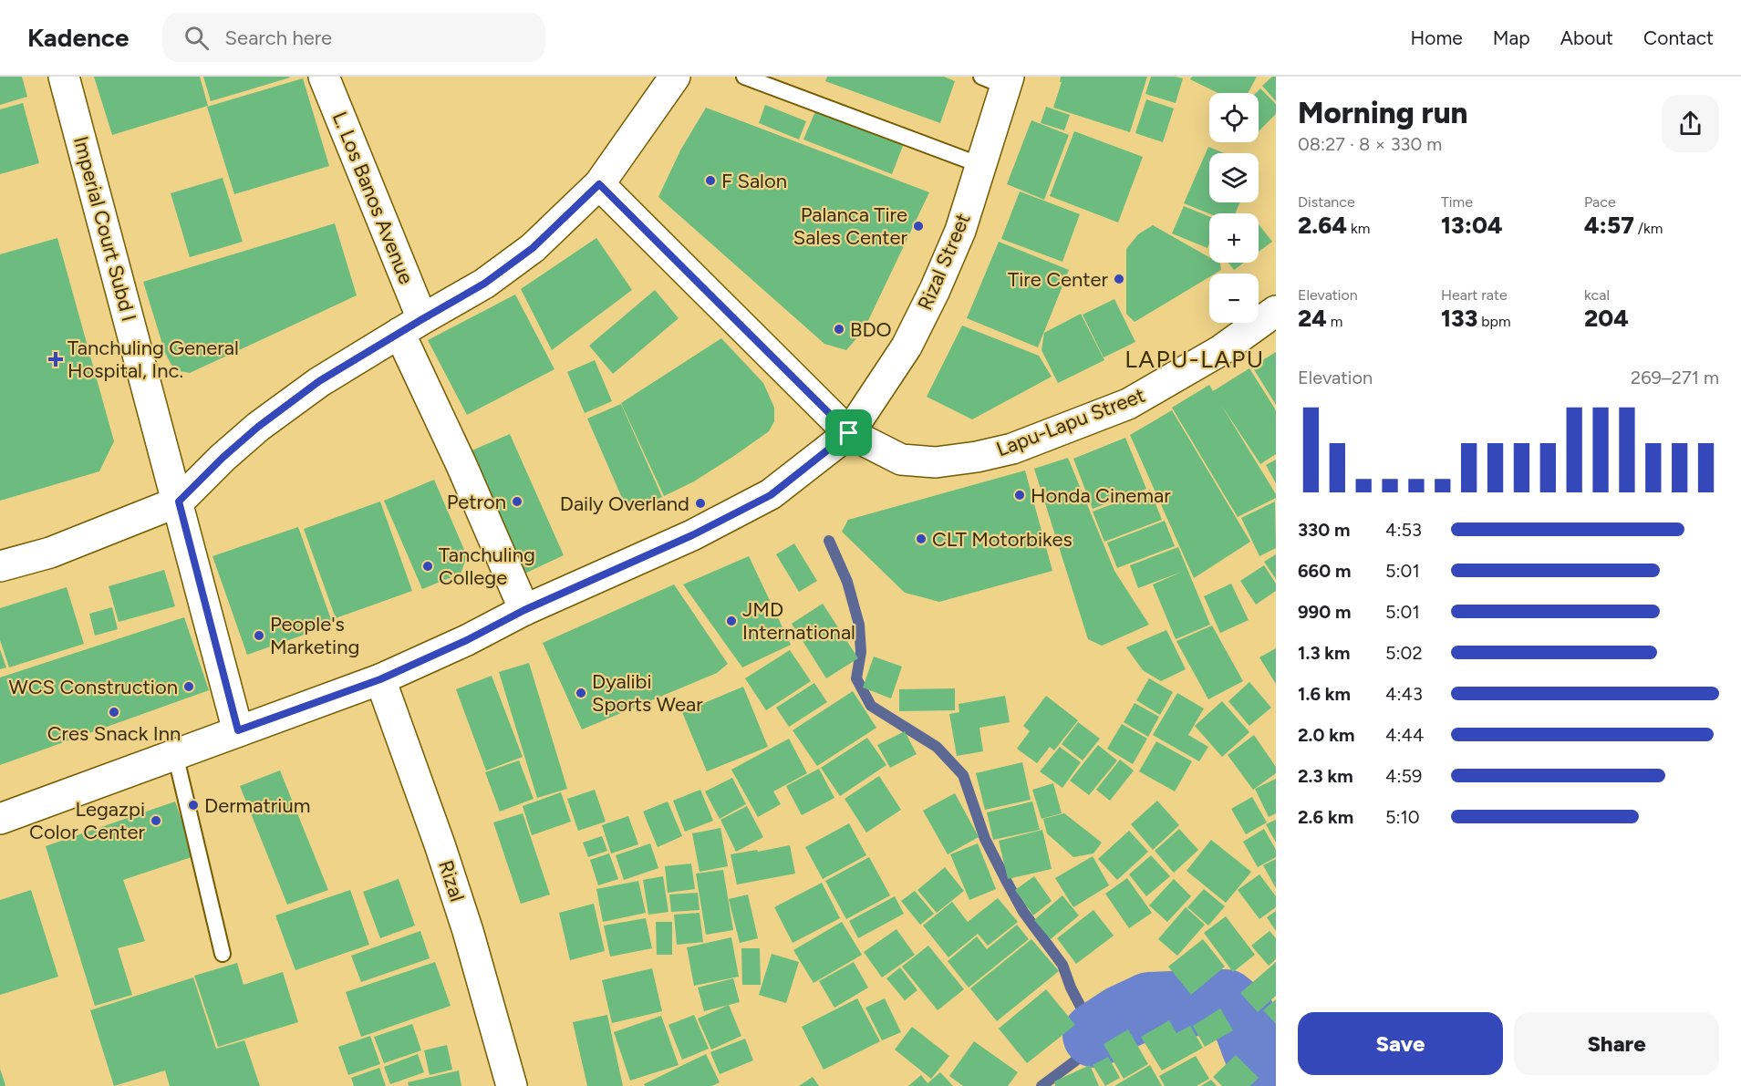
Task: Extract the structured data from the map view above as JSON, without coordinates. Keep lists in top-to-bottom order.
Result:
{
  "streets": {
    "street": [
      "L. Los Banos Avenue",
      "Imperial Court Subd I",
      "Rizal Street",
      "Lapu-Lapu Street",
      "Rizal"
    ]
  },
  "crossings": [
    ["L. Los Banos Avenue", "Rizal Street"],
    ["Imperial Court Subd I", "Rizal Street"],
    ["Rizal Street", "Lapu-Lapu Street"],
    ["Rizal Street", "Rizal"]
  ],
  "districts": ["LAPU-LAPU"],
  "places": {
    "other": [
      "F Salon",
      "Palanca Tire Sales Center",
      "Tire Center",
      "BDO",
      "Honda Cinemar",
      "Petron",
      "Daily Overland",
      "CLT Motorbikes",
      "Tanchuling College",
      "JMD International",
      "People's Marketing",
      "WCS Construction",
      "Dyalibi Sports Wear",
      "Cres Snack Inn",
      "Dermatrium",
      "Legazpi Color Center"
    ],
    "health": ["Tanchuling General Hospital, Inc."]
  },
  "page": {
    "header": "Kadence",
    "search": "Search here",
    "nav": [
      "Home",
      "Map",
      "About",
      "Contact"
    ],
    "heading": ["Morning run", "08:27 · 8 × 330 m"],
    "map_buttons": ["+", "−"],
    "stats": [
      ["Distance", "2.64 km"],
      ["Time", "13:04"],
      ["Pace", "4:57 /km"],
      ["Elevation", "24 m"],
      ["Heart rate", "133 bpm"],
      ["kcal", "204"]
    ],
    "chart": ["Elevation", "269–271 m"],
    "list": [
      {
        "name": "330 m",
        "note": "4:53"
      },
      {
        "name": "660 m",
        "note": "5:01"
      },
      {
        "name": "990 m",
        "note": "5:01"
      },
      {
        "name": "1.3 km",
        "note": "5:02"
      },
      {
        "name": "1.6 km",
        "note": "4:43"
      },
      {
        "name": "2.0 km",
        "note": "4:44"
      },
      {
        "name": "2.3 km",
        "note": "4:59"
      },
      {
        "name": "2.6 km",
        "note": "5:10"
      }
    ],
    "buttons": ["Save", "Share"]
  }
}
